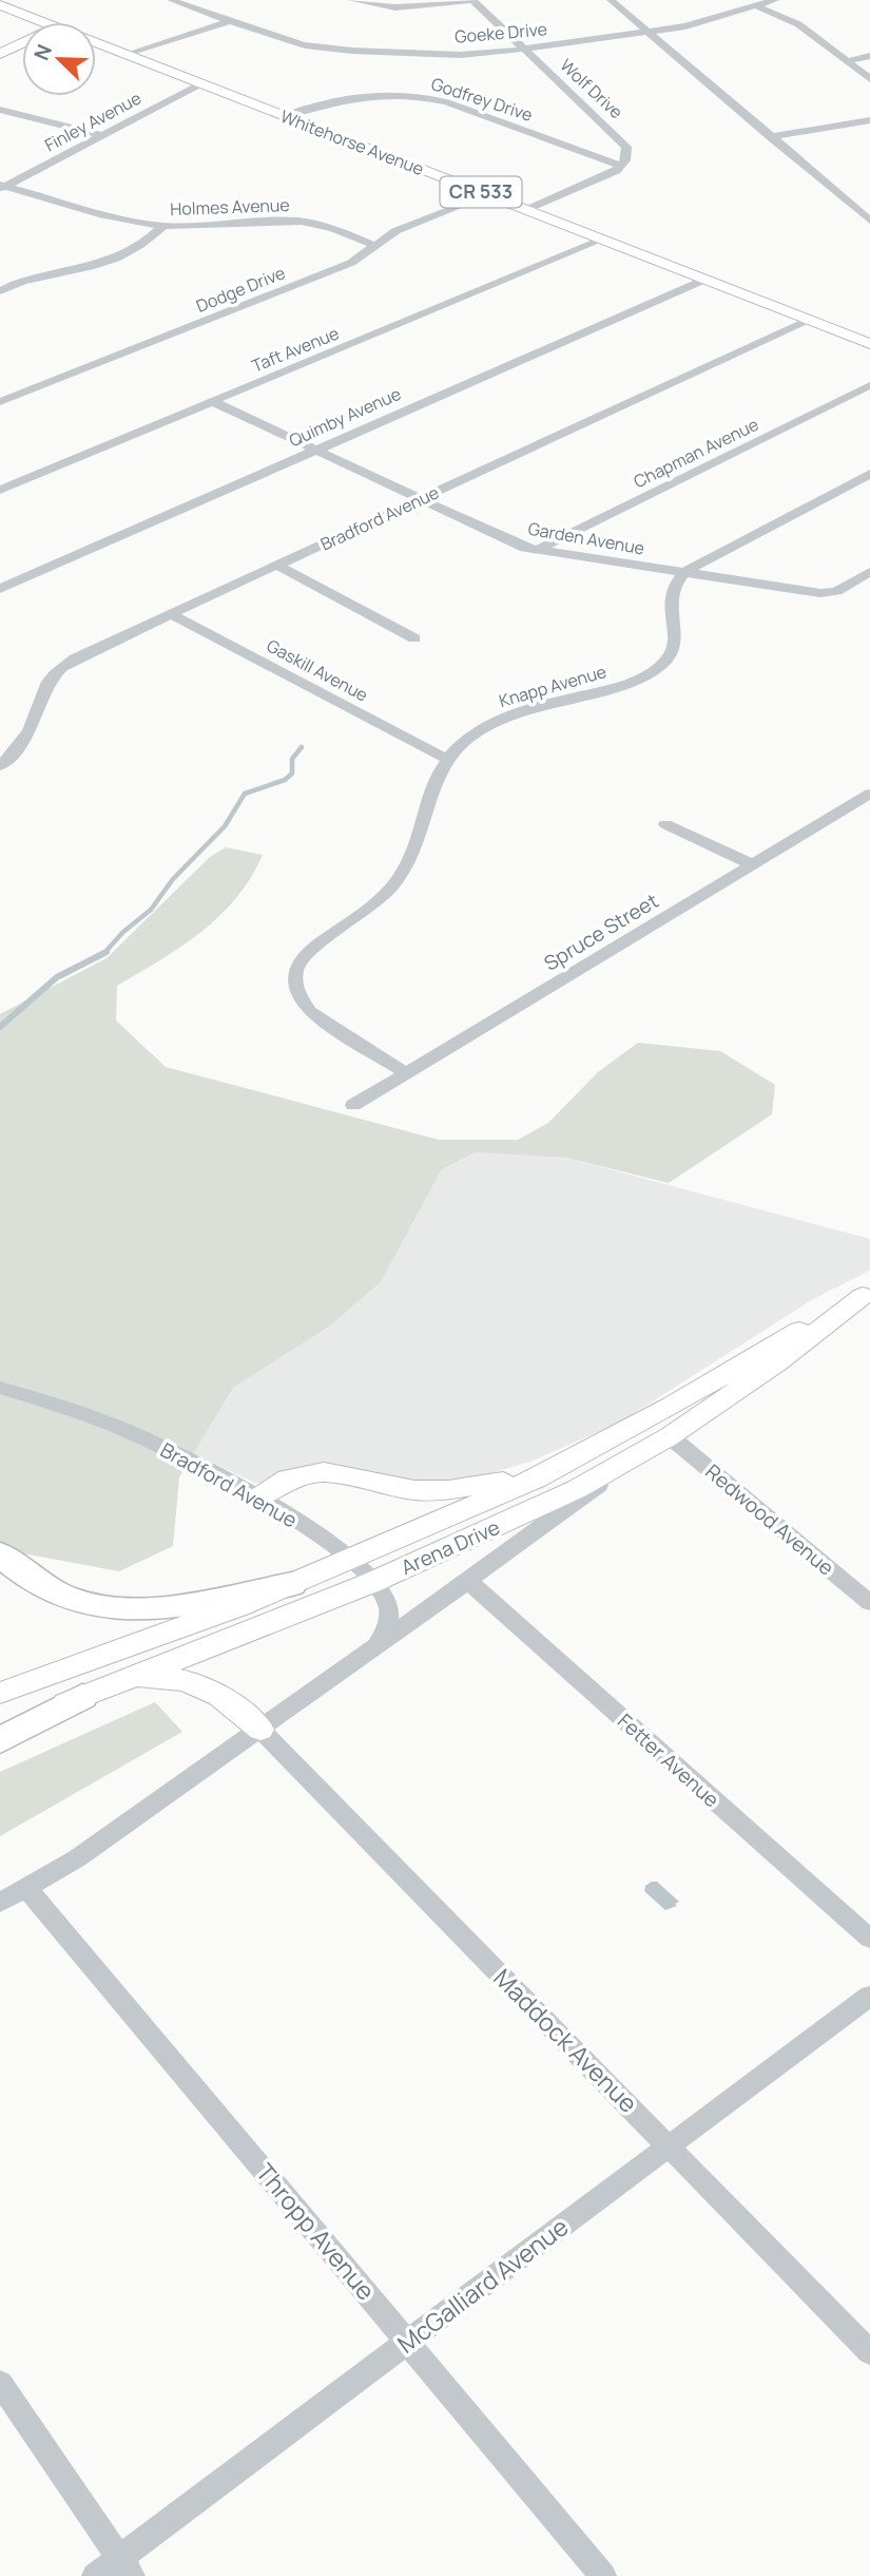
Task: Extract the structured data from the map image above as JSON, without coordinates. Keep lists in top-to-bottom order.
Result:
{
  "streets": {
    "main road": ["Whitehorse Avenue", "CR 533", "Arena Drive"],
    "street": [
      "Goeke Drive",
      "Wolf Drive",
      "Godfrey Drive",
      "Finley Avenue",
      "Holmes Avenue",
      "Dodge Drive",
      "Taft Avenue",
      "Quimby Avenue",
      "Chapman Avenue",
      "Bradford Avenue",
      "Garden Avenue",
      "Gaskill Avenue",
      "Knapp Avenue",
      "Spruce Street",
      "Redwood Avenue",
      "Fetter Avenue",
      "Maddock Avenue",
      "Thropp Avenue",
      "McGalliard Avenue"
    ]
  },
  "crossings": [
    ["Goeke Drive", "Wolf Drive"],
    ["Wolf Drive", "Godfrey Drive"],
    ["Godfrey Drive", "Whitehorse Avenue"],
    ["Finley Avenue", "Whitehorse Avenue"],
    ["Finley Avenue", "Holmes Avenue"],
    ["Whitehorse Avenue", "Dodge Drive"],
    ["Whitehorse Avenue", "Taft Avenue"],
    ["Whitehorse Avenue", "Quimby Avenue"],
    ["Whitehorse Avenue", "Bradford Avenue"],
    ["Holmes Avenue", "Dodge Drive"],
    ["Taft Avenue", "Garden Avenue"],
    ["Quimby Avenue", "Garden Avenue"],
    ["Chapman Avenue", "Garden Avenue"],
    ["Bradford Avenue", "Garden Avenue"],
    ["Bradford Avenue", "Gaskill Avenue"],
    ["Bradford Avenue", "Arena Drive"],
    ["Garden Avenue", "Knapp Avenue"],
    ["Gaskill Avenue", "Knapp Avenue"],
    ["Knapp Avenue", "Spruce Street"],
    ["Redwood Avenue", "Arena Drive"],
    ["Maddock Avenue", "McGalliard Avenue"],
    ["Thropp Avenue", "McGalliard Avenue"]
  ],
  "north": "top left"
}
